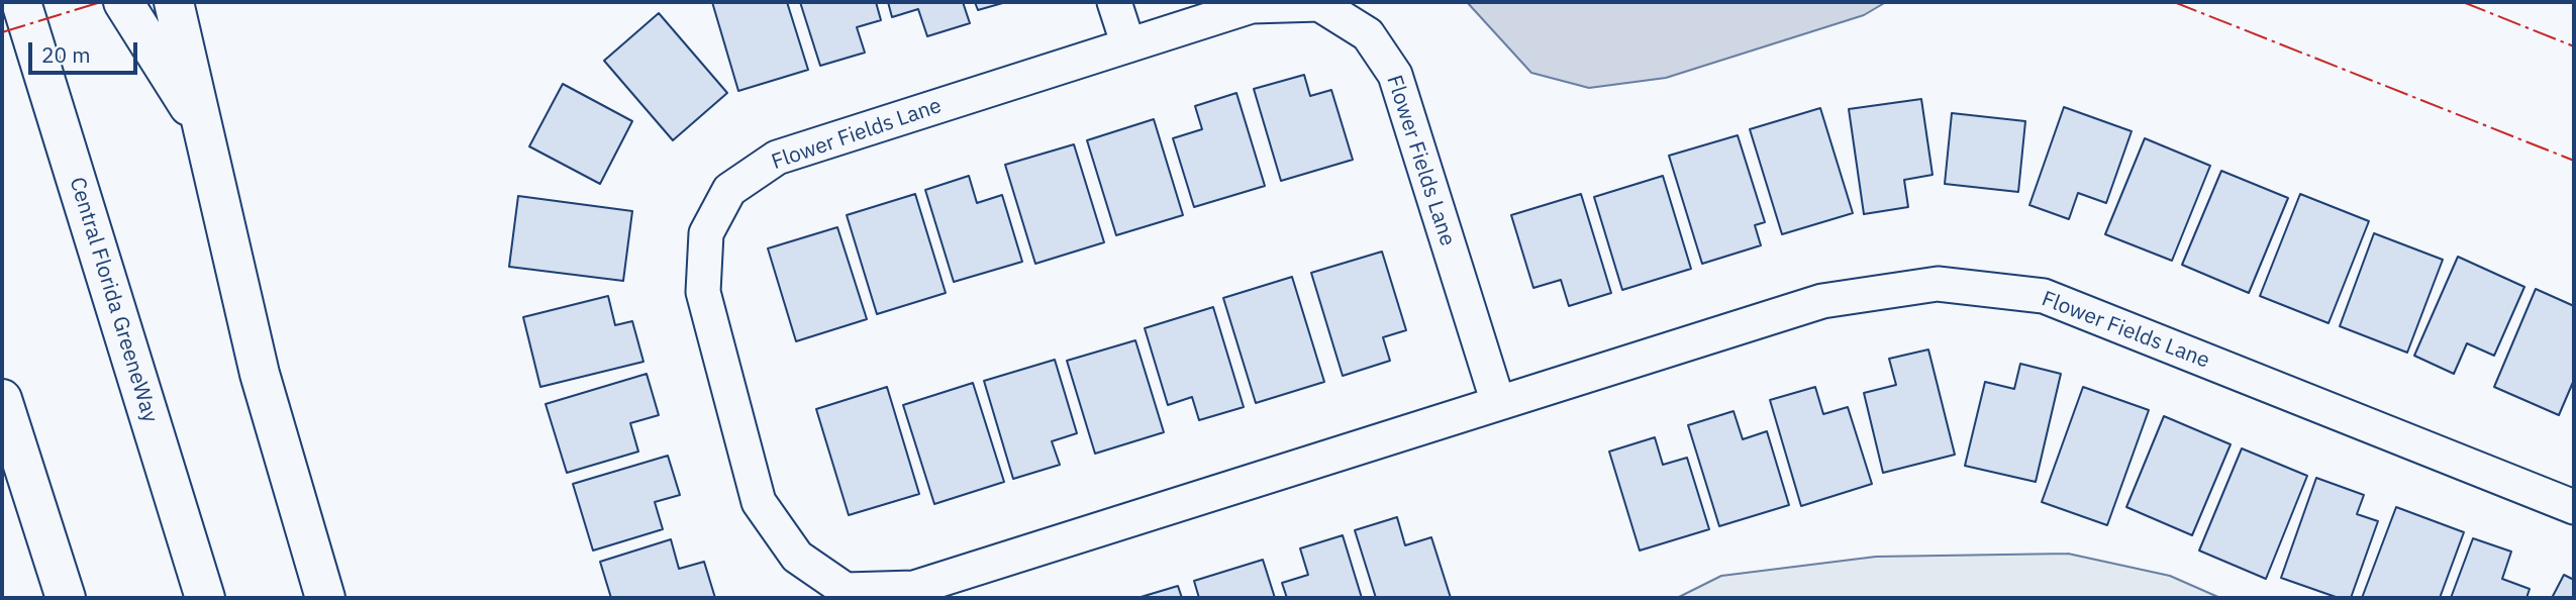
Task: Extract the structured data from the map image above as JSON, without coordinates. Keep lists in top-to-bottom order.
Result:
{
  "streets": {
    "highway": ["Central Florida GreeneWay"],
    "street": ["Flower Fields Lane"]
  },
  "scale_bar": "20 m"
}
